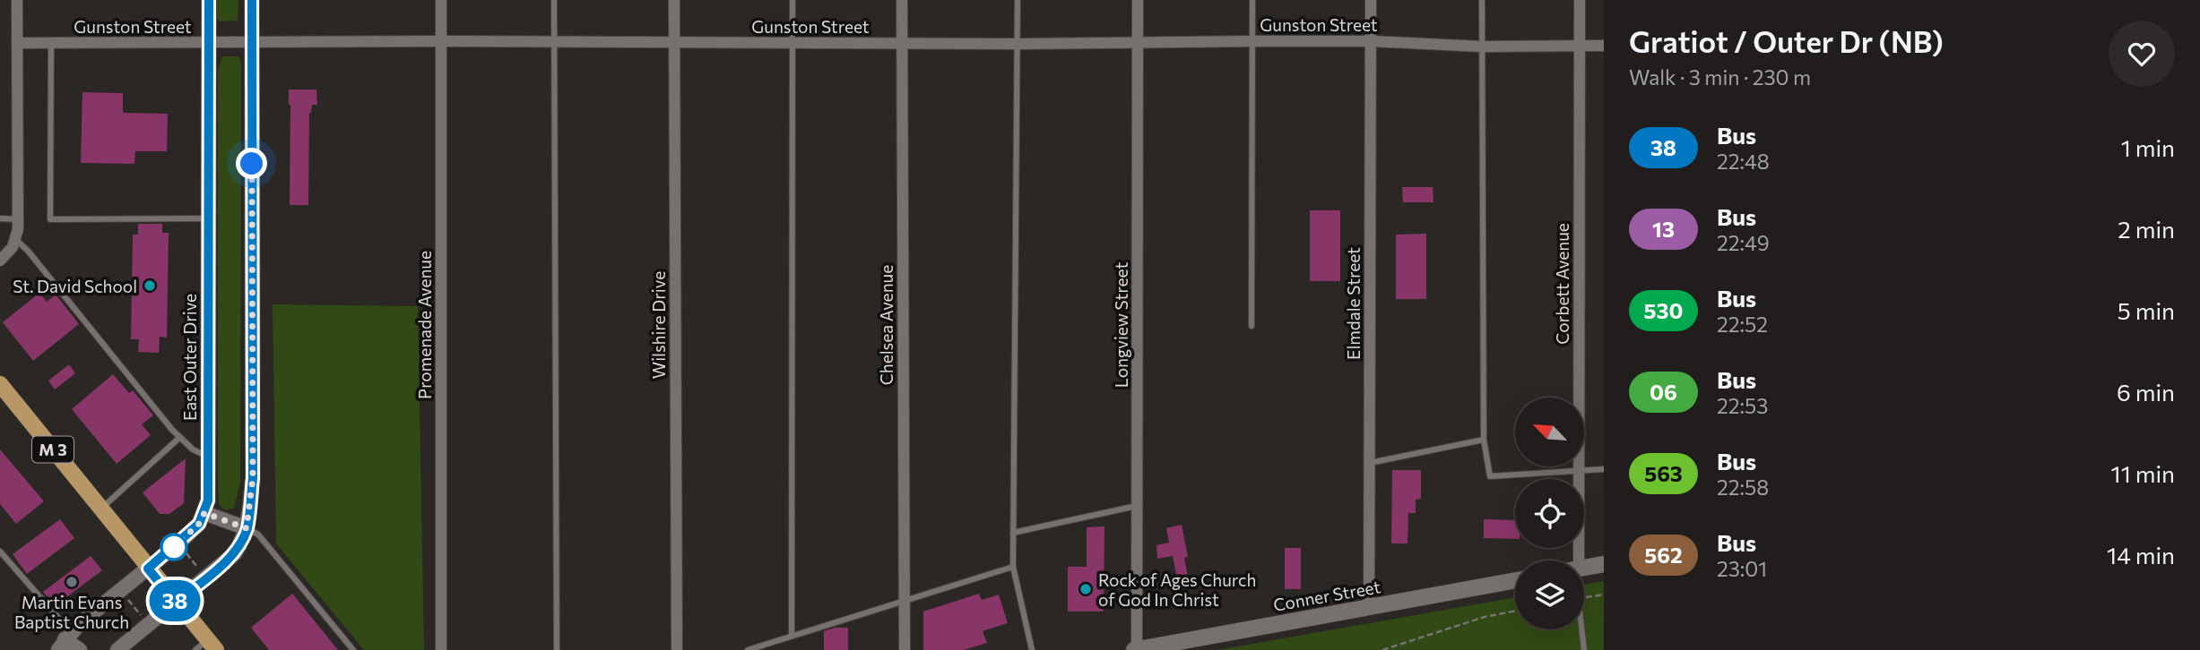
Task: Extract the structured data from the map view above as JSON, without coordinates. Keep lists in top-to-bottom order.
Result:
{
  "streets": {
    "main road": ["M 3", "Conner Street"],
    "street": [
      "Gunston Street",
      "Corbett Avenue",
      "Elmdale Street",
      "Promenade Avenue",
      "Wilshire Drive",
      "Chelsea Avenue",
      "Longview Street",
      "East Outer Drive"
    ]
  },
  "crossings": [
    ["Gunston Street", "Corbett Avenue"],
    ["Gunston Street", "Elmdale Street"],
    ["Gunston Street", "Promenade Avenue"],
    ["Gunston Street", "Wilshire Drive"],
    ["Gunston Street", "Chelsea Avenue"],
    ["Gunston Street", "Longview Street"],
    ["Gunston Street", "East Outer Drive"],
    ["Elmdale Street", "Conner Street"],
    ["Longview Street", "Conner Street"]
  ],
  "places": ["St. David School", "Martin Evans Baptist Church", "Rock of Ages Church of God In Christ"],
  "lines": ["bus line 38"],
  "north": "top left",
  "page": {
    "on_map": "38",
    "heading": ["Gratiot / Outer Dr (NB)", "Walk · 3 min · 230 m"],
    "list": [
      {
        "mark": "38",
        "name": "Bus",
        "note": "22:48",
        "value": "1 min"
      },
      {
        "mark": "13",
        "name": "Bus",
        "note": "22:49",
        "value": "2 min"
      },
      {
        "mark": "530",
        "name": "Bus",
        "note": "22:52",
        "value": "5 min"
      },
      {
        "mark": "06",
        "name": "Bus",
        "note": "22:53",
        "value": "6 min"
      },
      {
        "mark": "563",
        "name": "Bus",
        "note": "22:58",
        "value": "11 min"
      },
      {
        "mark": "562",
        "name": "Bus",
        "note": "23:01",
        "value": "14 min"
      }
    ]
  }
}
